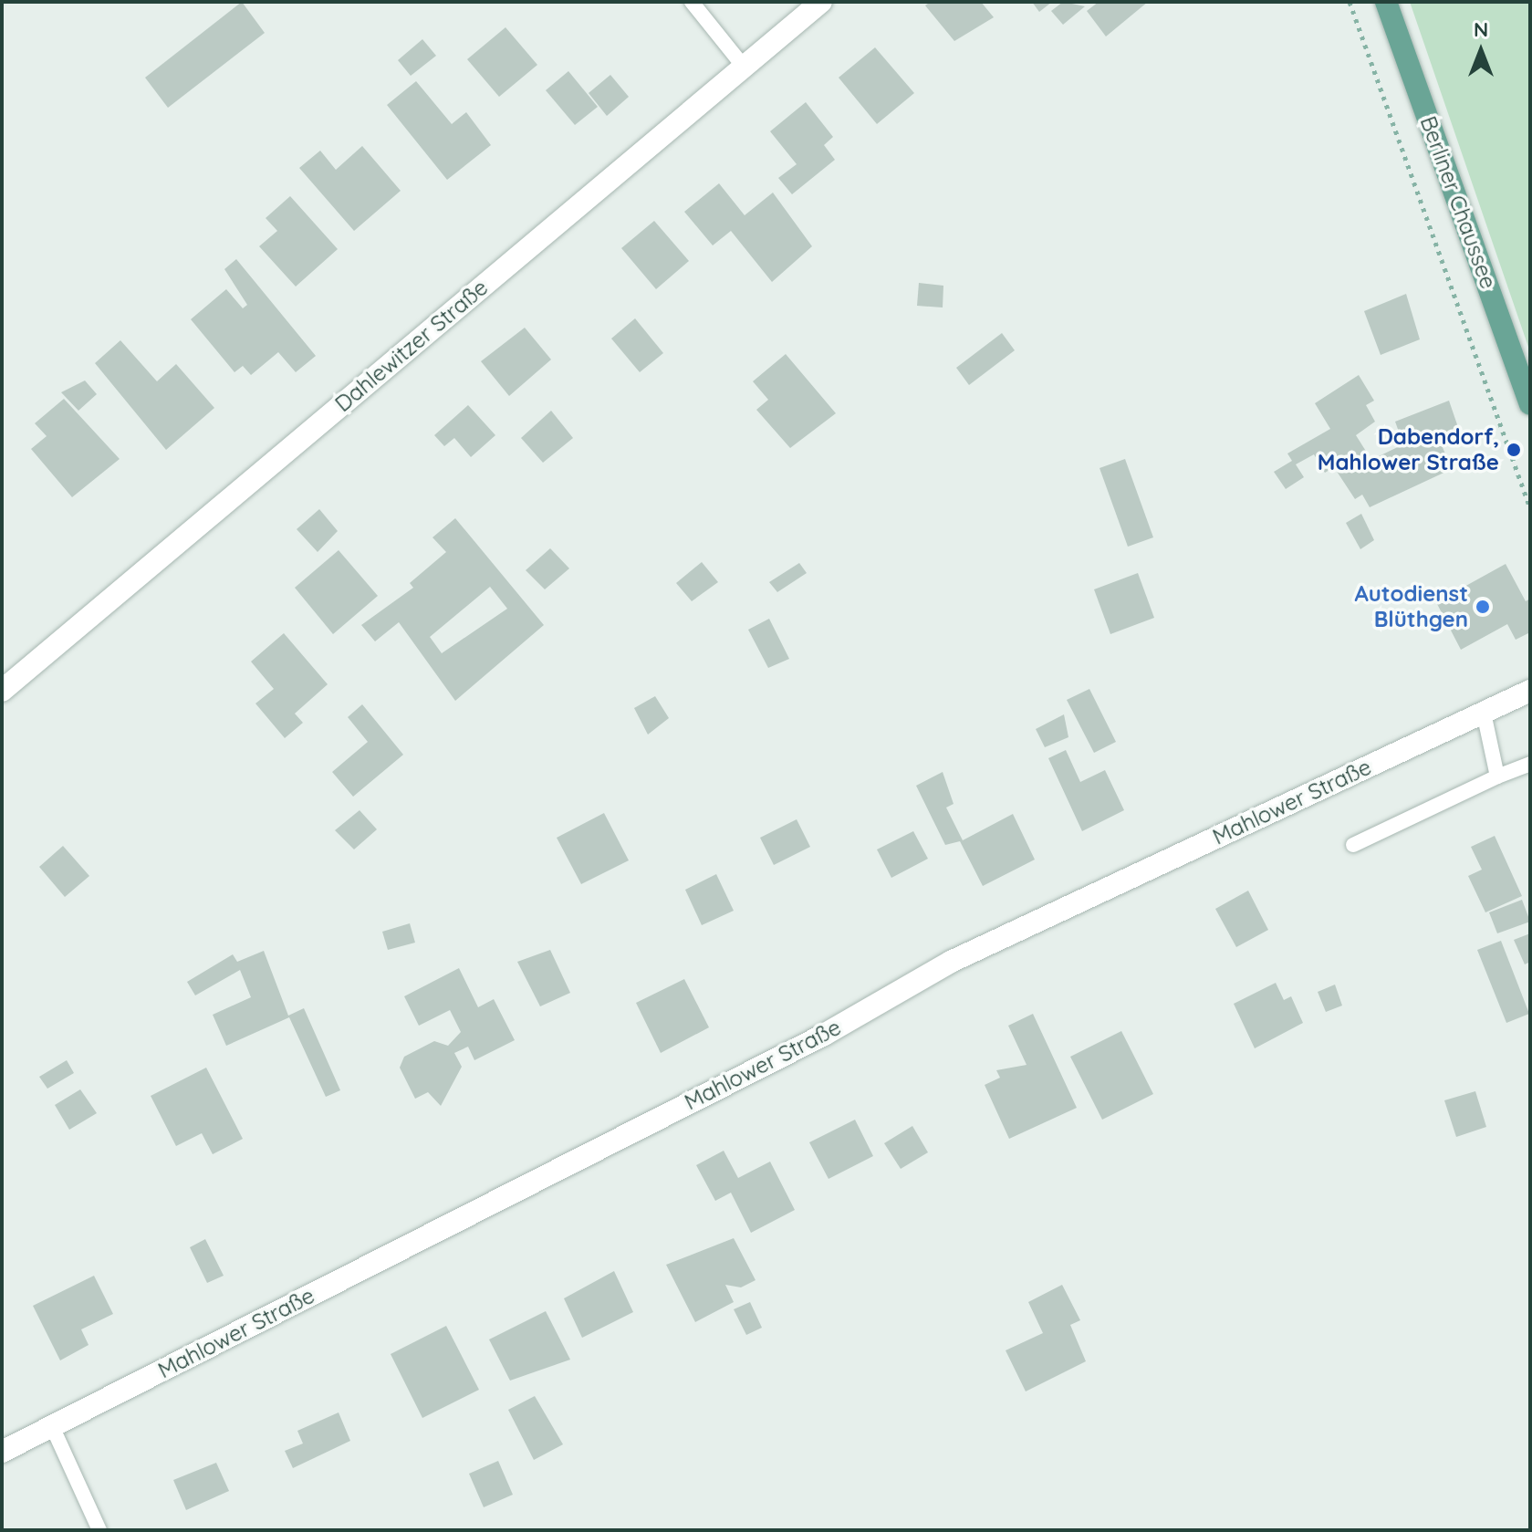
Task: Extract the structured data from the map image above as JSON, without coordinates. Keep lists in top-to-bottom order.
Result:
{
  "streets": {
    "main road": ["Berliner Chaussee"],
    "street": ["Dahlewitzer Straße", "Mahlower Straße"]
  },
  "places": ["Dabendorf, Mahlower Straße", "Autodienst Blüthgen"],
  "north": "top"
}
